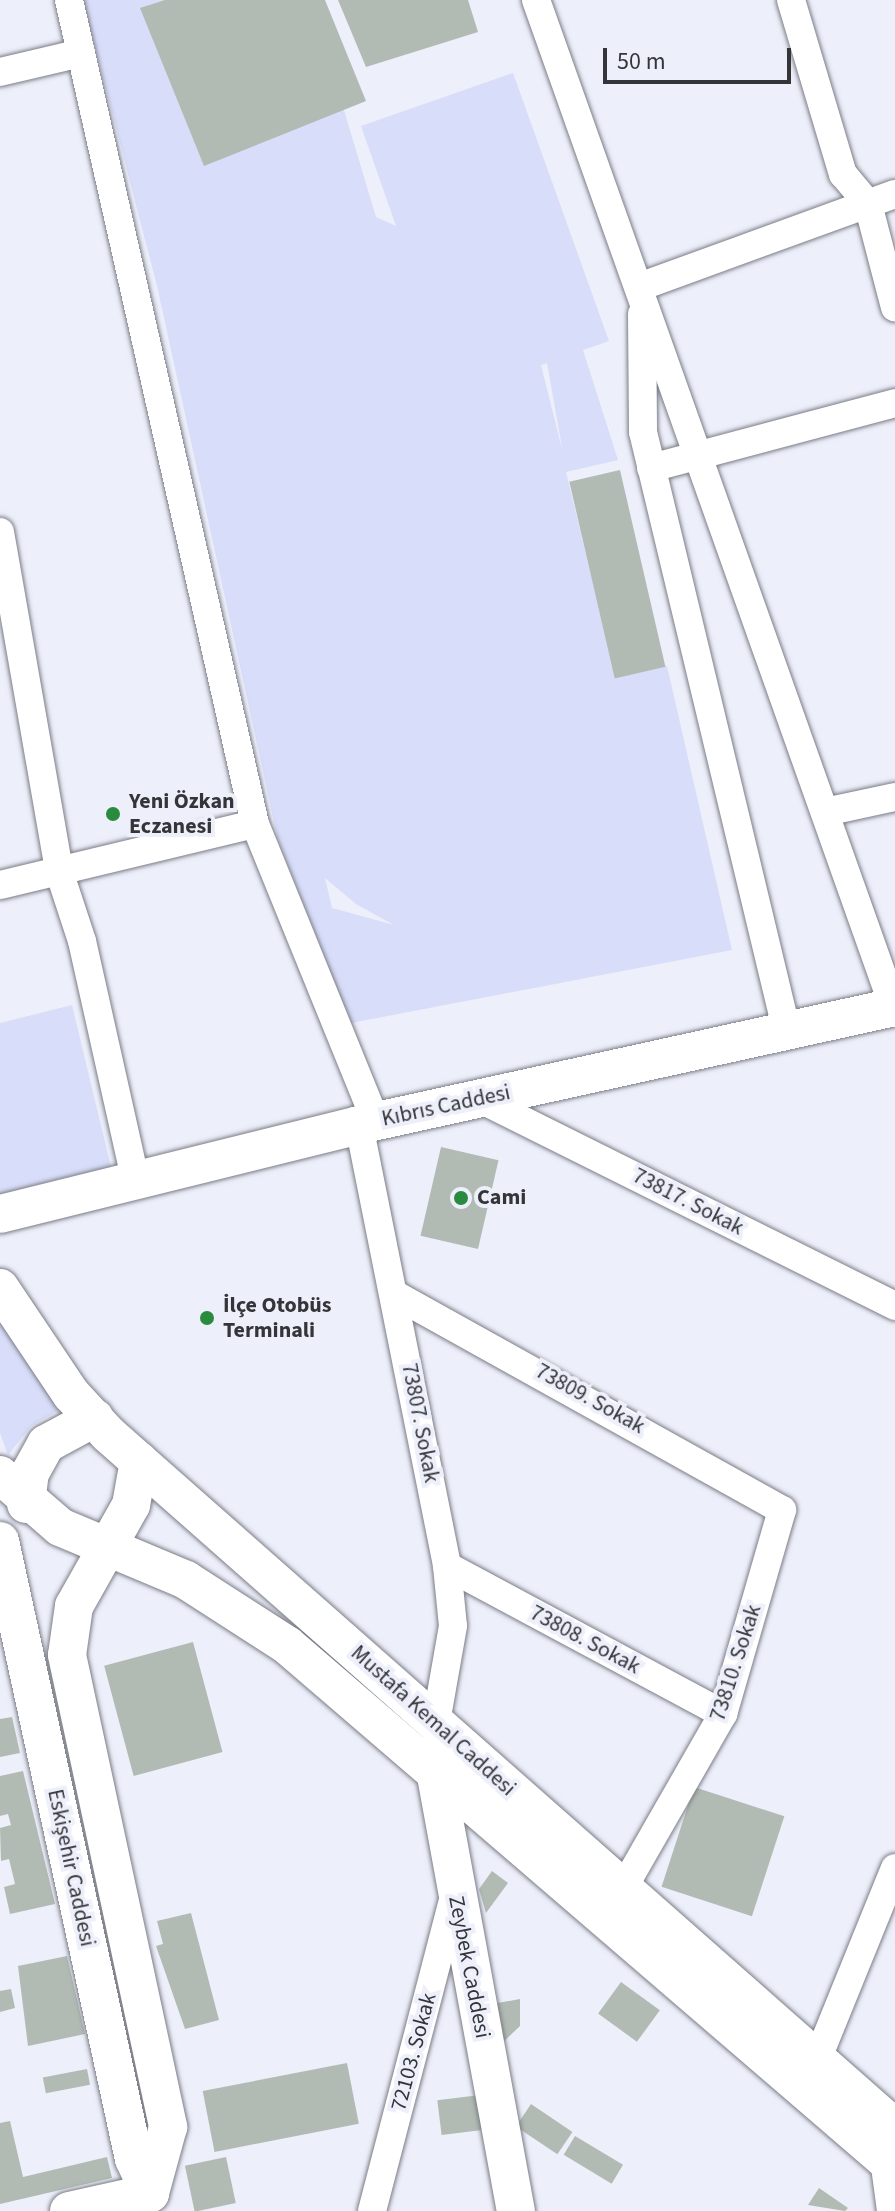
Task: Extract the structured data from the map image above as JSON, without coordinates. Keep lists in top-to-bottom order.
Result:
{
  "streets": {
    "street": [
      "Kıbrıs Caddesi",
      "73817. Sokak",
      "73809. Sokak",
      "73807. Sokak",
      "73808. Sokak",
      "73810. Sokak",
      "Mustafa Kemal Caddesi",
      "Eskişehir Caddesi",
      "Zeybek Caddesi",
      "72103. Sokak"
    ]
  },
  "crossings": [
    ["Kıbrıs Caddesi", "73817. Sokak"],
    ["Kıbrıs Caddesi", "73807. Sokak"],
    ["73809. Sokak", "73807. Sokak"],
    ["73809. Sokak", "73810. Sokak"],
    ["73807. Sokak", "73808. Sokak"],
    ["73807. Sokak", "Mustafa Kemal Caddesi"],
    ["73807. Sokak", "Zeybek Caddesi"],
    ["73808. Sokak", "73810. Sokak"],
    ["73810. Sokak", "Mustafa Kemal Caddesi"],
    ["Mustafa Kemal Caddesi", "Eskişehir Caddesi"],
    ["Mustafa Kemal Caddesi", "Zeybek Caddesi"],
    ["Zeybek Caddesi", "72103. Sokak"]
  ],
  "places": ["Yeni Özkan Eczanesi", "Cami", "İlçe Otobüs Terminali"],
  "scale_bar": "50 m"
}
